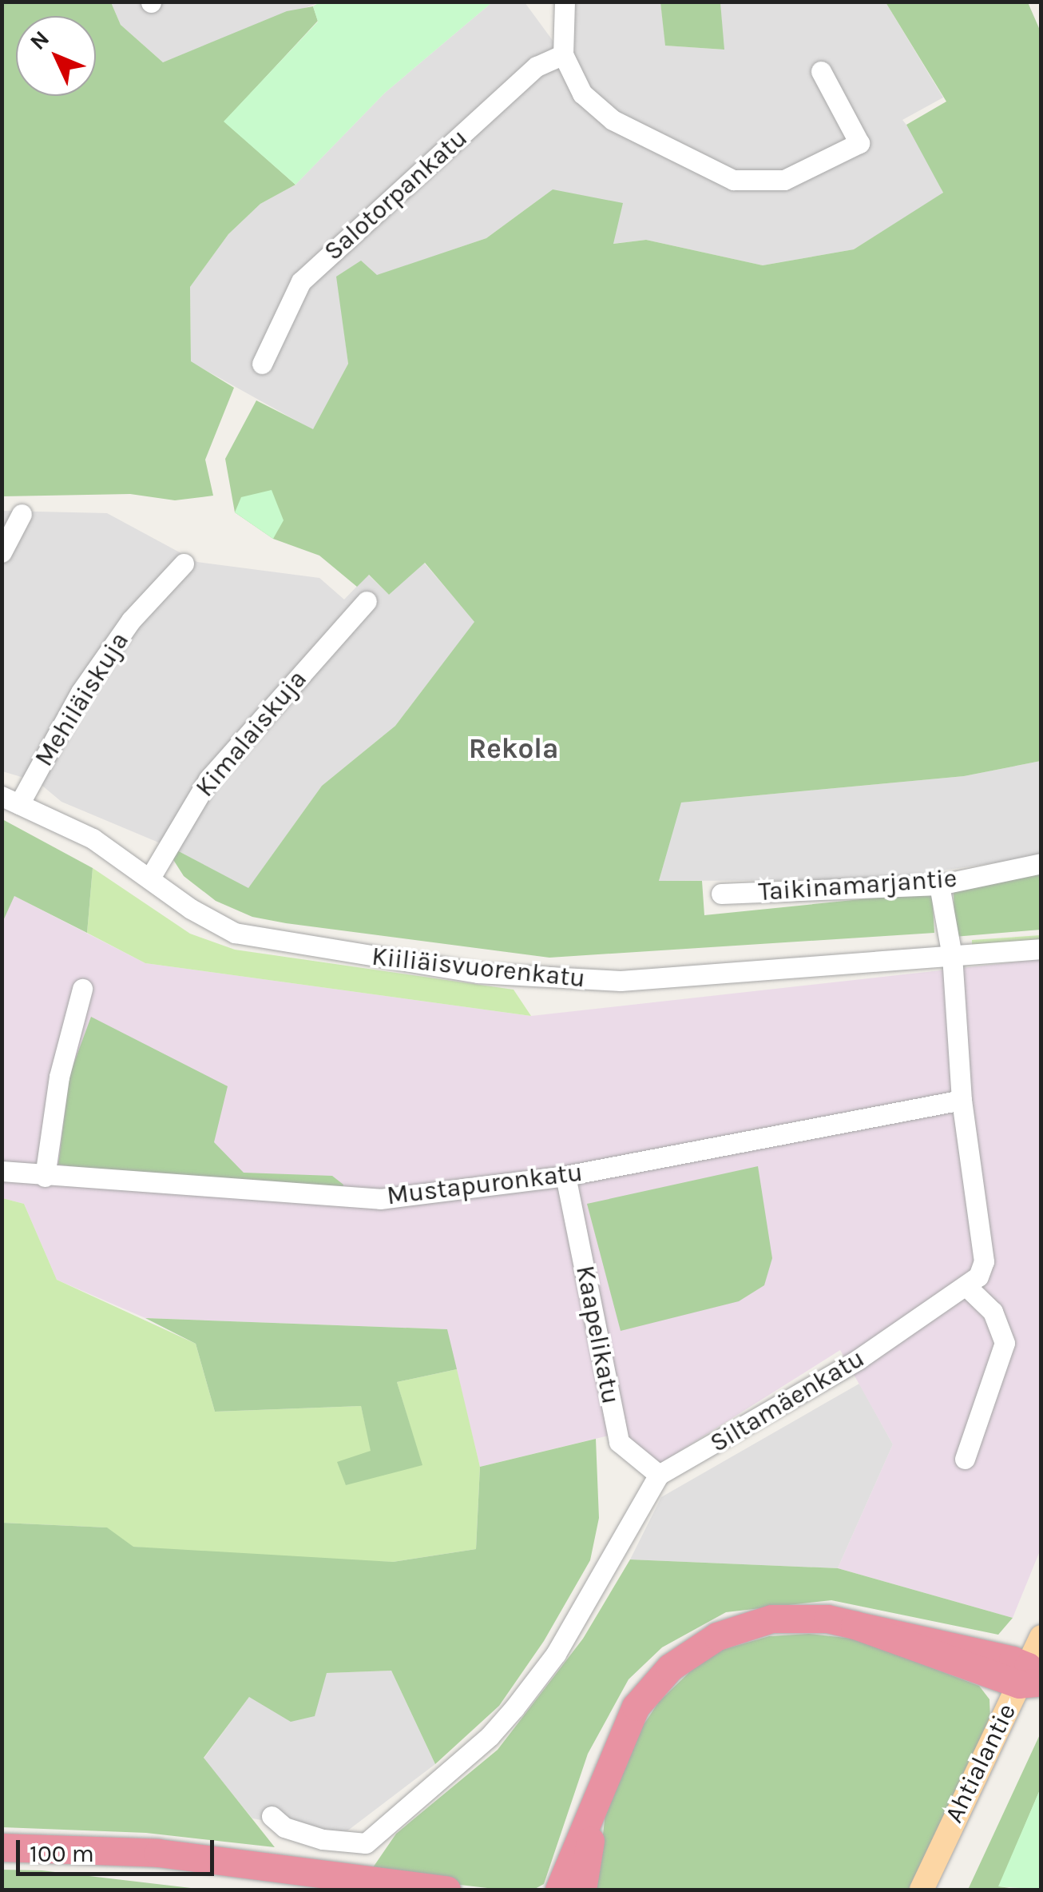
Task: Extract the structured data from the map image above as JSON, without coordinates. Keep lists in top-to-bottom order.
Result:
{
  "streets": {
    "main road": ["Ahtialantie"],
    "street": [
      "Salotorpankatu",
      "Mehiläiskuja",
      "Kimalaiskuja",
      "Taikinamarjantie",
      "Kiiliäisvuorenkatu",
      "Mustapuronkatu",
      "Kaapelikatu",
      "Siltamäenkatu"
    ]
  },
  "crossings": [
    ["Mehiläiskuja", "Kiiliäisvuorenkatu"],
    ["Kimalaiskuja", "Kiiliäisvuorenkatu"],
    ["Mustapuronkatu", "Kaapelikatu"],
    ["Kaapelikatu", "Siltamäenkatu"]
  ],
  "districts": ["Rekola"],
  "scale_bar": "100 m",
  "north": "top left"
}
